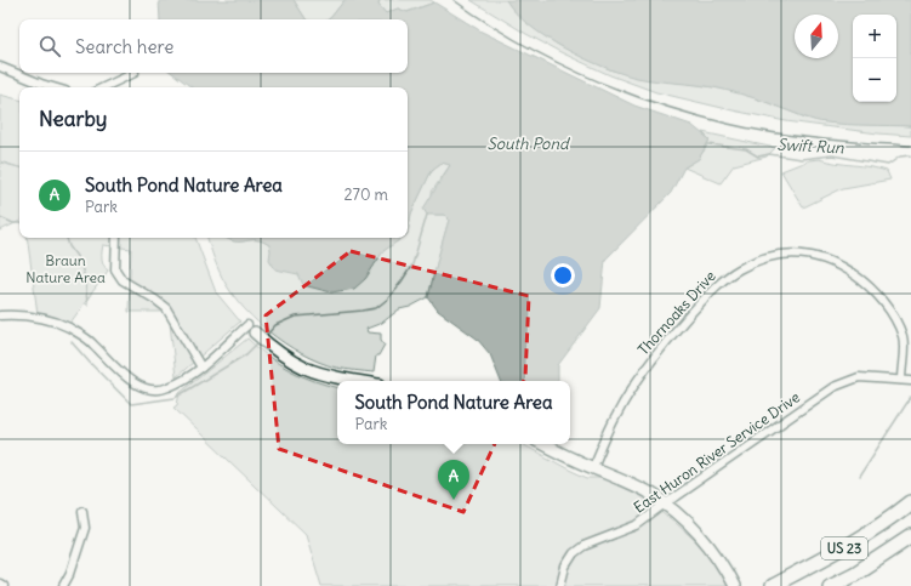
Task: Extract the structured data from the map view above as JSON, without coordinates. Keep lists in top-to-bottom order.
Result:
{
  "streets": {
    "highway": ["US 23"],
    "street": ["Thornoaks Drive", "East Huron River Service Drive"]
  },
  "crossings": [
    ["Thornoaks Drive", "East Huron River Service Drive"]
  ],
  "water": ["South Pond", "Swift Run"],
  "parks": ["Braun Nature Area"],
  "north": "top",
  "page": {
    "map_buttons": ["+", "−"],
    "search": "Search here",
    "heading": "Nearby",
    "list": [
      {
        "mark": "A",
        "name": "South Pond Nature Area",
        "note": "Park",
        "value": "270 m"
      }
    ],
    "popup": ["South Pond Nature Area", "Park"],
    "pins": "A"
  }
}
